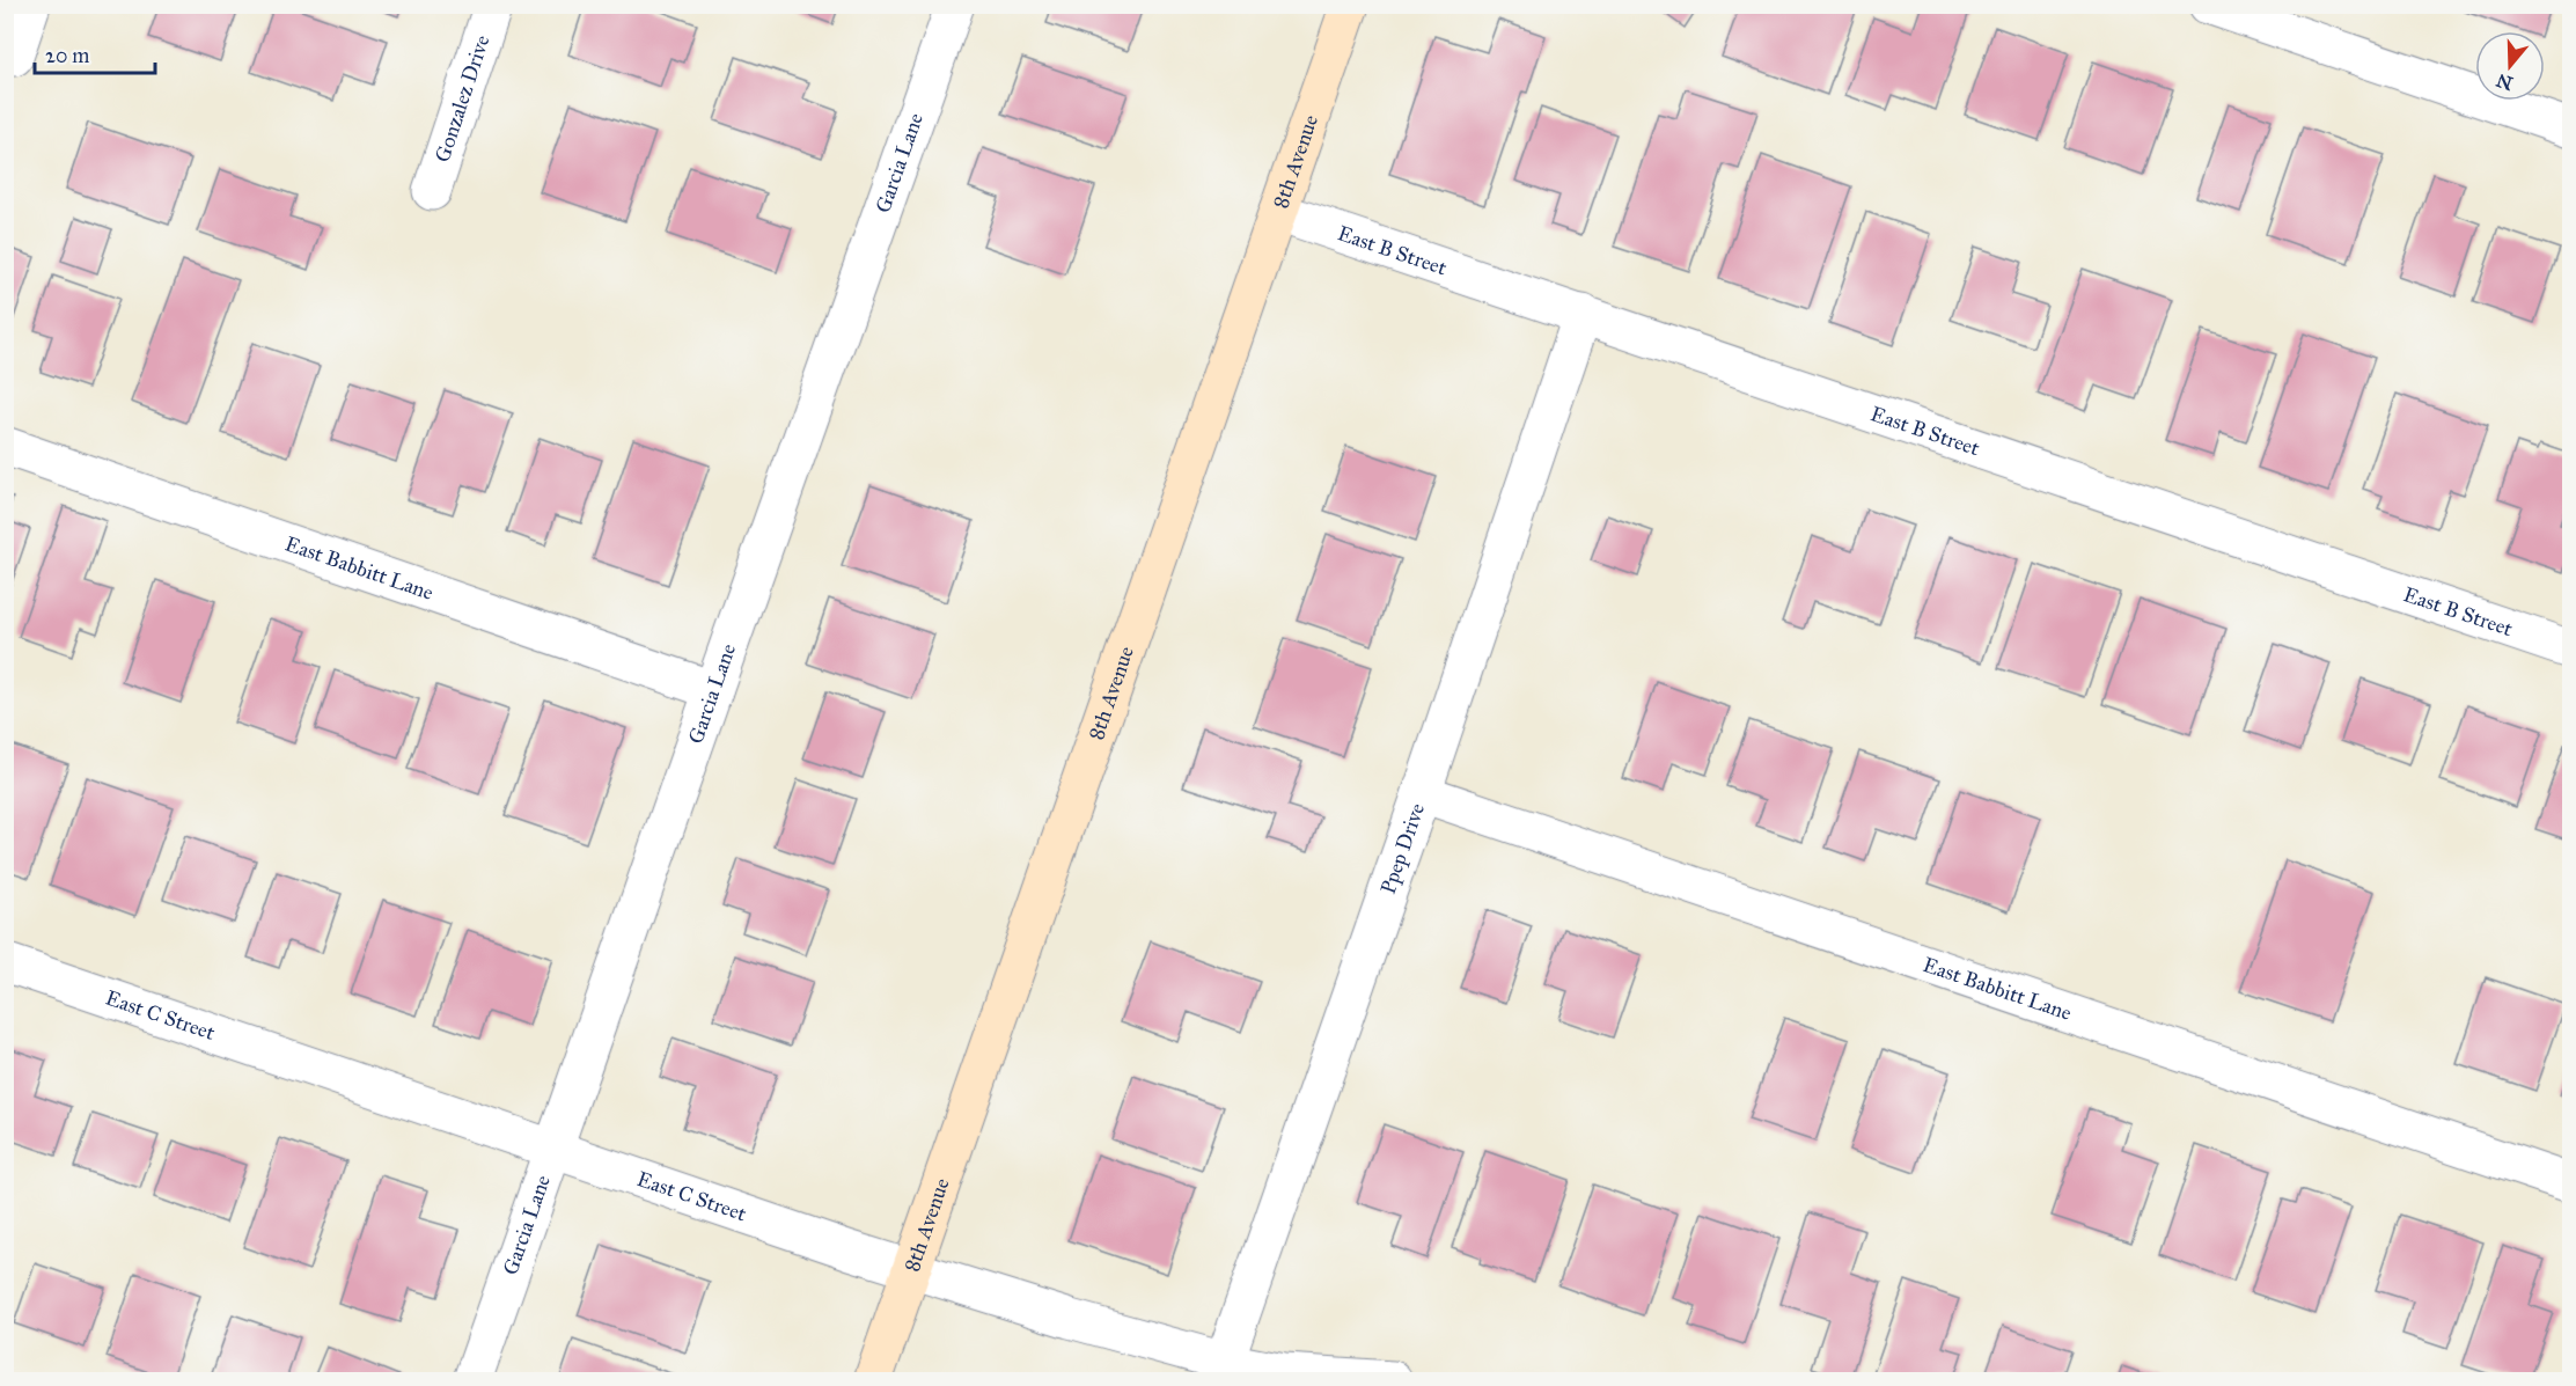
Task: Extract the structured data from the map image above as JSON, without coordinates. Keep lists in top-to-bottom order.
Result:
{
  "streets": {
    "main road": ["8th Avenue"],
    "street": [
      "Gonzalez Drive",
      "Garcia Lane",
      "East B Street",
      "East Babbitt Lane",
      "Ppep Drive",
      "East C Street"
    ]
  },
  "crossings": [
    ["8th Avenue", "East B Street"],
    ["8th Avenue", "East C Street"],
    ["Garcia Lane", "East Babbitt Lane"],
    ["Garcia Lane", "East C Street"],
    ["East B Street", "Ppep Drive"],
    ["East Babbitt Lane", "Ppep Drive"],
    ["Ppep Drive", "East C Street"]
  ],
  "scale_bar": "20 m",
  "north": "bottom"
}
